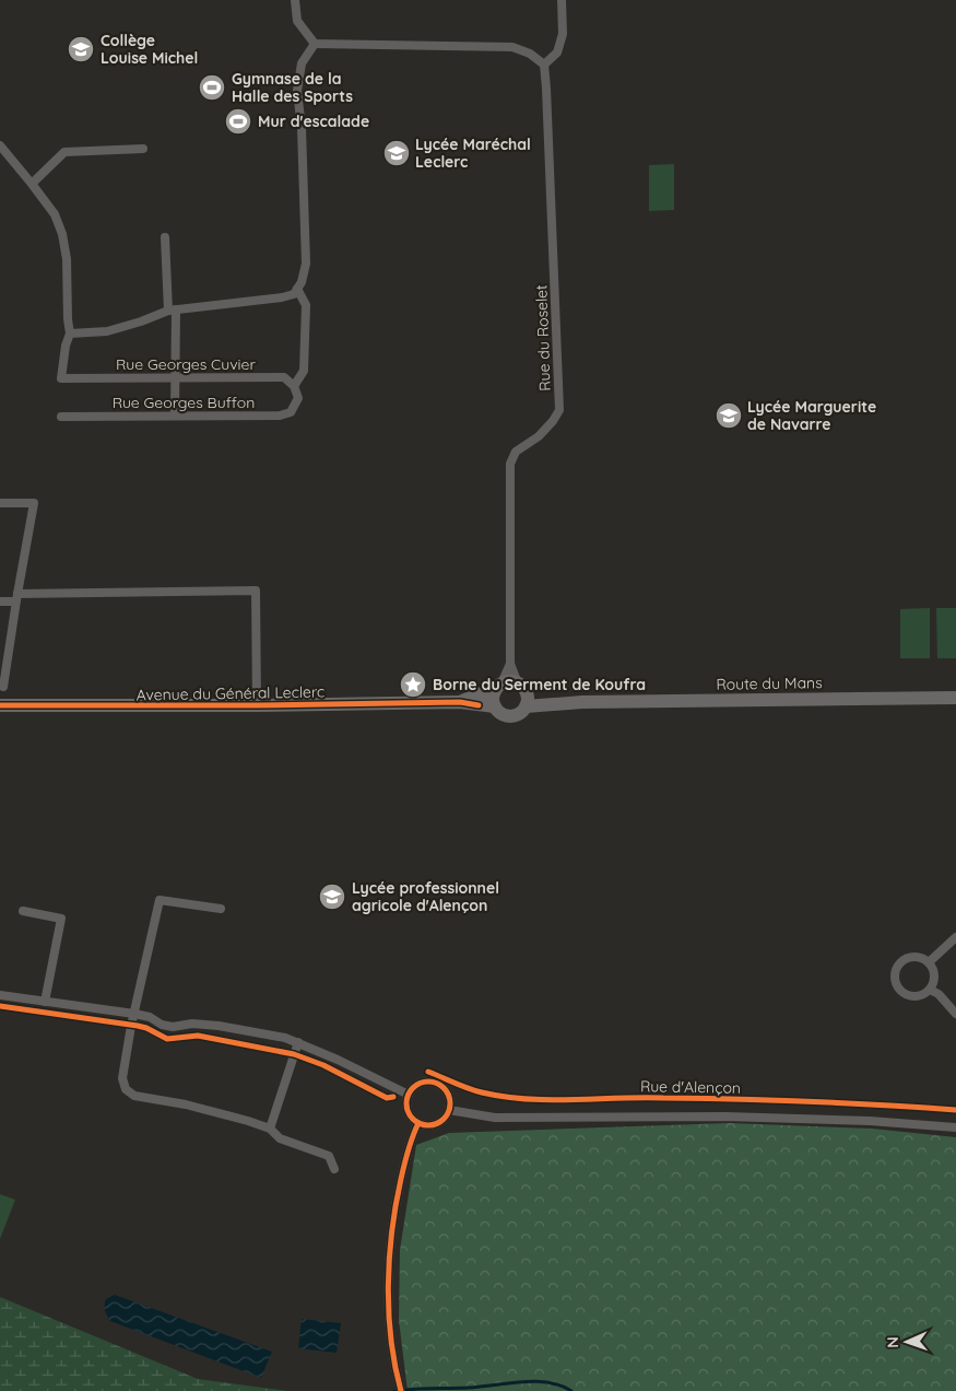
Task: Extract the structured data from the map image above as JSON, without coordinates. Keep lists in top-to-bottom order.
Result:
{
  "streets": {
    "main road": ["Route du Mans", "Avenue du Général Leclerc"],
    "street": [
      "Rue du Roselet",
      "Rue Georges Cuvier",
      "Rue Georges Buffon",
      "Rue d'Alençon"
    ]
  },
  "crossings": [
    ["Rue du Roselet", "Route du Mans"],
    ["Rue du Roselet", "Avenue du Général Leclerc"],
    ["Rue Georges Cuvier", "Rue Georges Buffon"],
    ["Route du Mans", "Avenue du Général Leclerc"]
  ],
  "places": {
    "school or university": [
      "Collège Louise Michel",
      "Lycée Maréchal Leclerc",
      "Lycée Marguerite de Navarre",
      "Lycée professionnel agricole d'Alençon"
    ],
    "sports": ["Gymnase de la Halle des Sports", "Mur d'escalade"],
    "place": ["Borne du Serment de Koufra"]
  },
  "north": "left"
}
